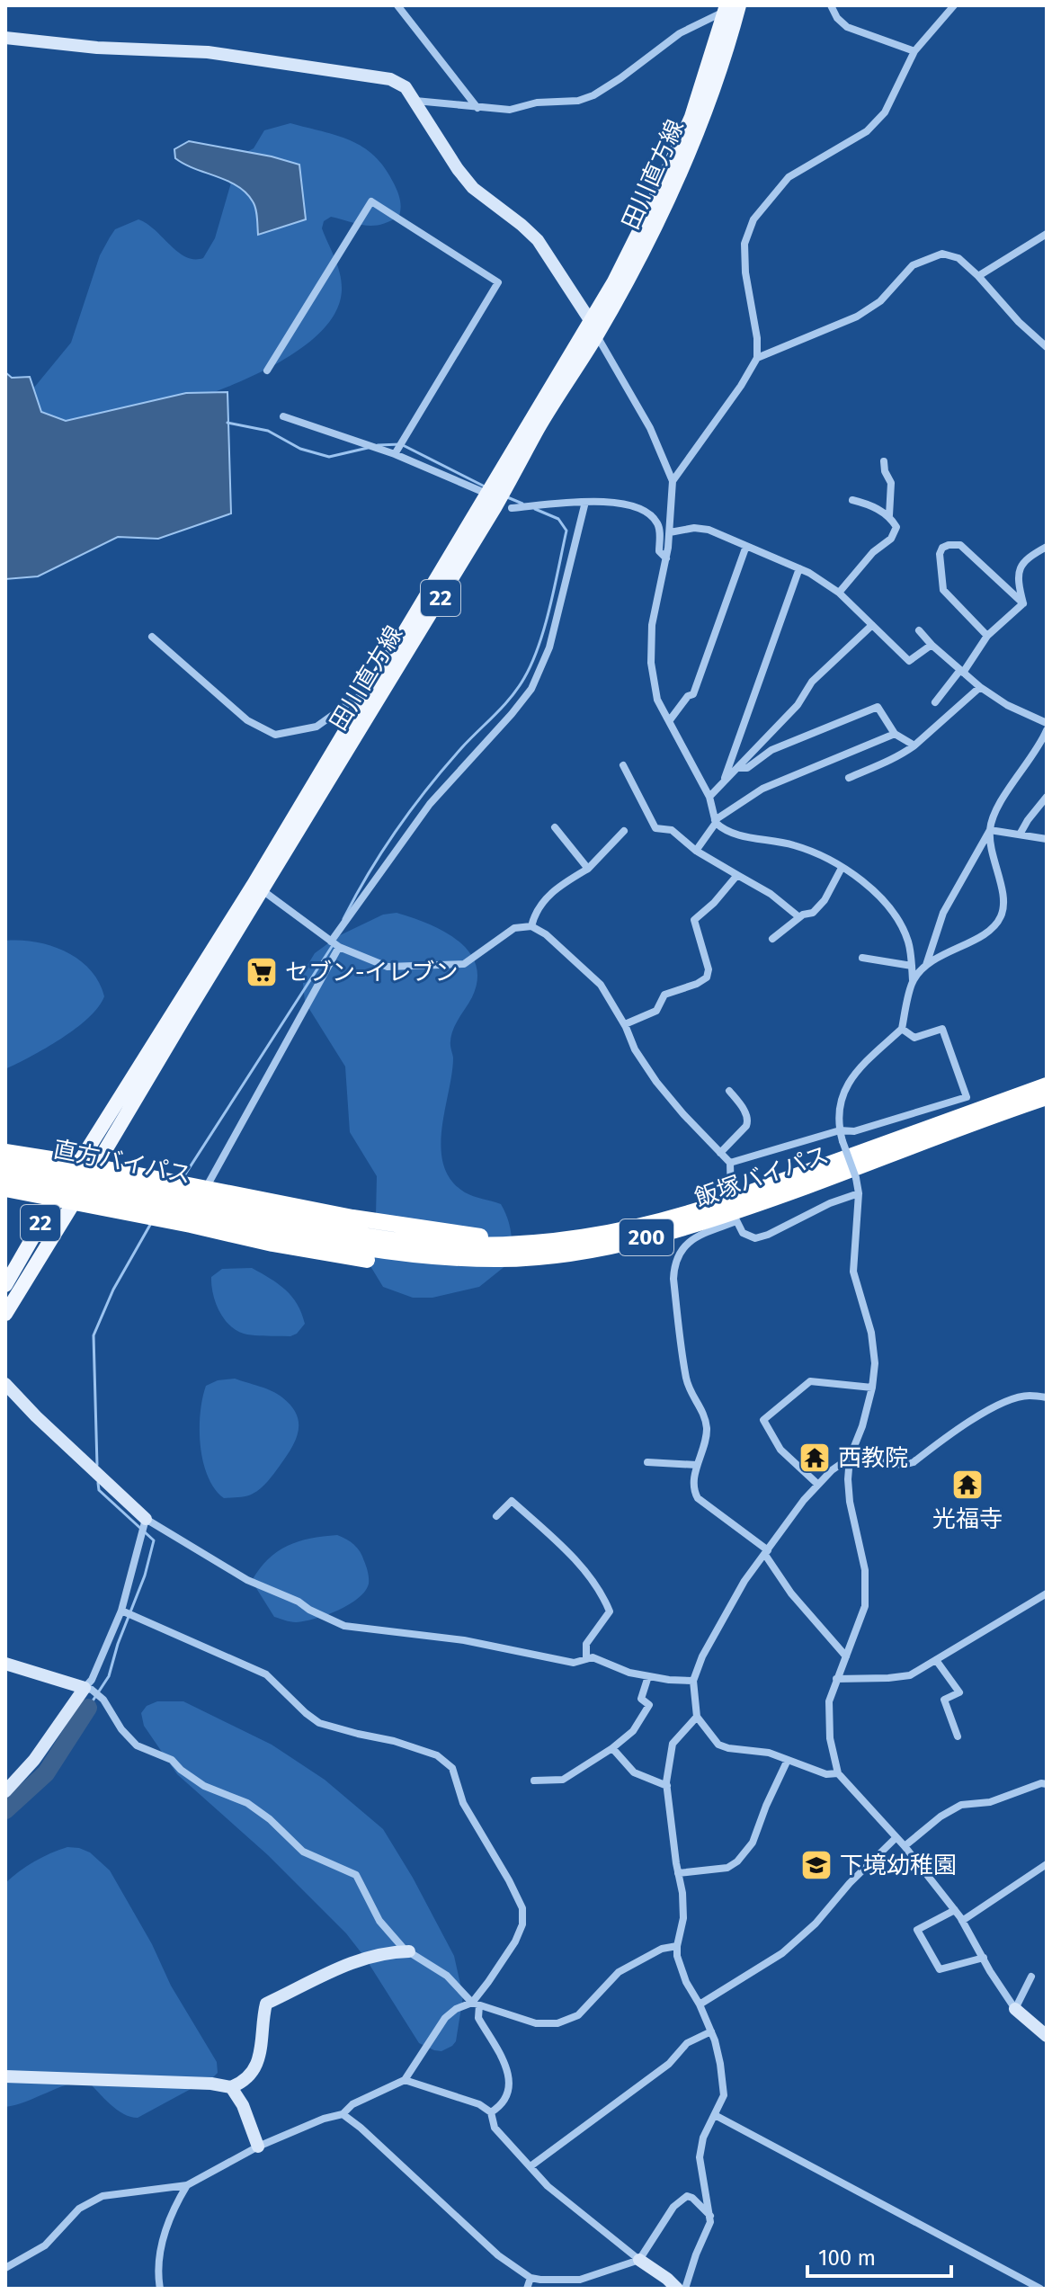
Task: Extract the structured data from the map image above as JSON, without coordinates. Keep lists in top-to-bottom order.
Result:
{
  "streets": {
    "highway": ["直方バイパス", "飯塚バイパス", "200"],
    "main road": ["田川直方線", "22"]
  },
  "crossings": [
    ["直方バイパス", "飯塚バイパス"],
    ["直方バイパス", "200"],
    ["飯塚バイパス", "200"]
  ],
  "places": {
    "supermarket": ["セブン-イレブン"],
    "temple": ["西教院", "光福寺"],
    "school or university": ["下境幼稚園"]
  },
  "scale_bar": "100 m"
}
